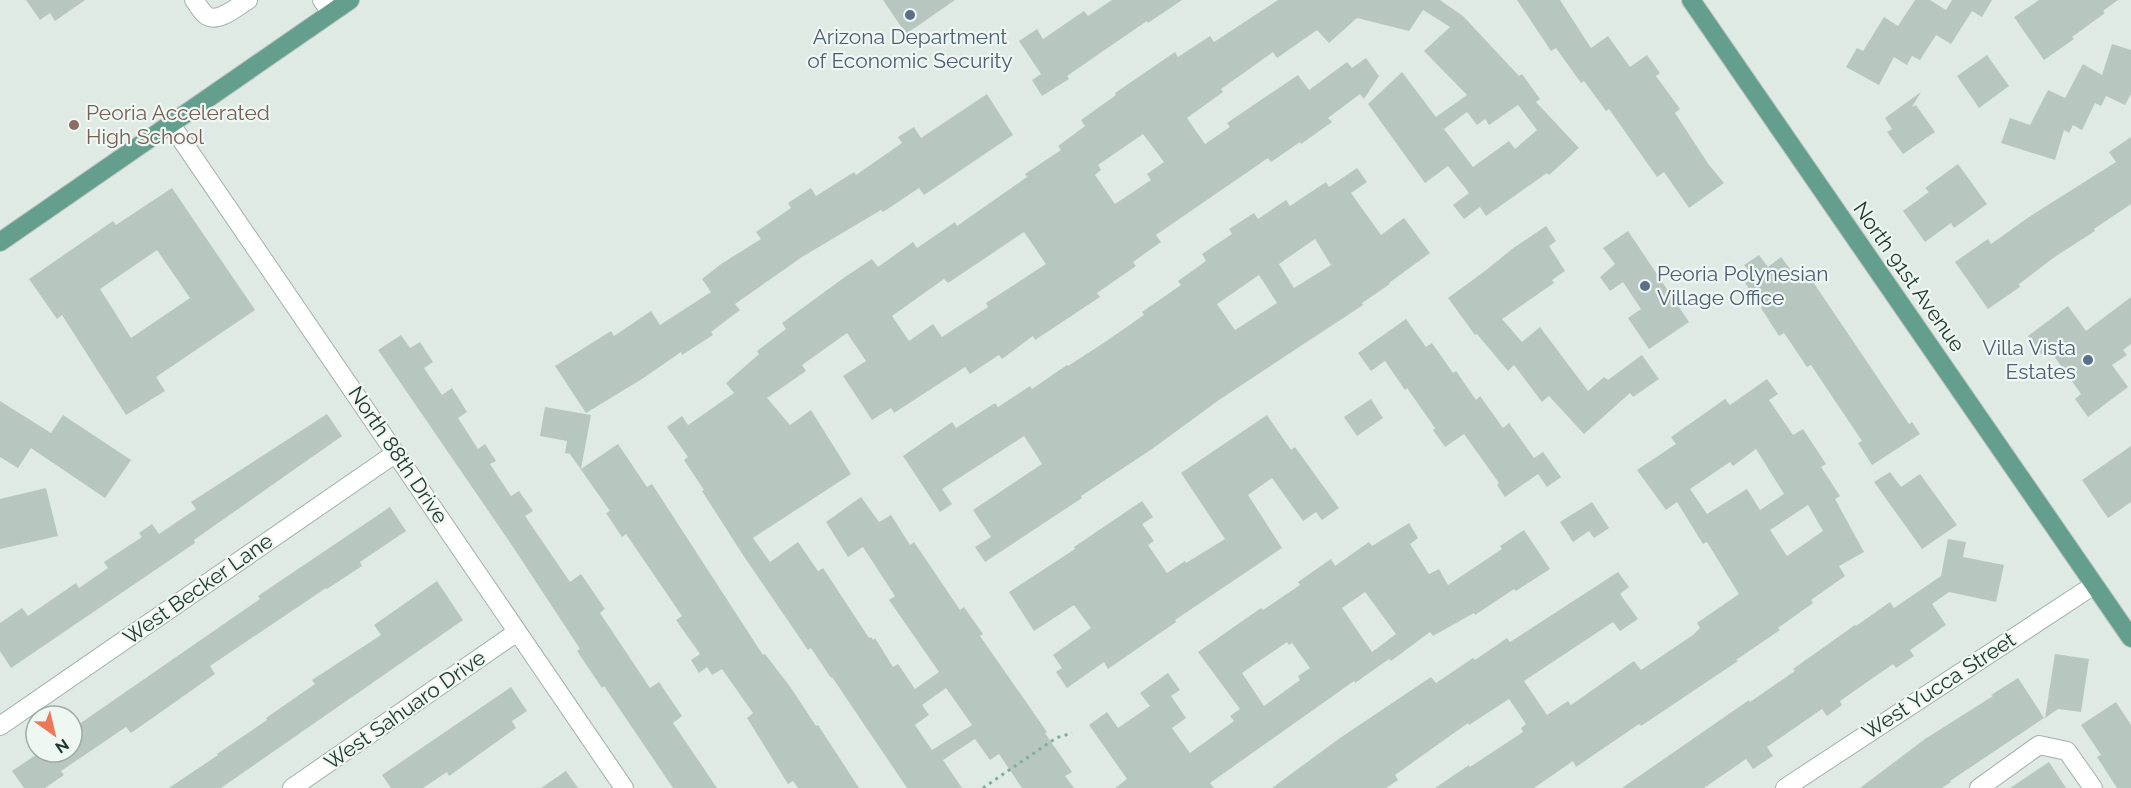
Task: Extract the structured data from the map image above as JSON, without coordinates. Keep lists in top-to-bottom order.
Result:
{
  "streets": {
    "main road": ["North 91st Avenue"],
    "street": [
      "North 88th Drive",
      "West Becker Lane",
      "West Yucca Street",
      "West Sahuaro Drive"
    ]
  },
  "crossings": [
    ["North 91st Avenue", "West Yucca Street"],
    ["North 88th Drive", "West Becker Lane"],
    ["North 88th Drive", "West Sahuaro Drive"]
  ],
  "places": [
    "Arizona Department of Economic Security",
    "Peoria Accelerated High School",
    "Peoria Polynesian Village Office",
    "Villa Vista Estates"
  ],
  "north": "bottom right"
}
